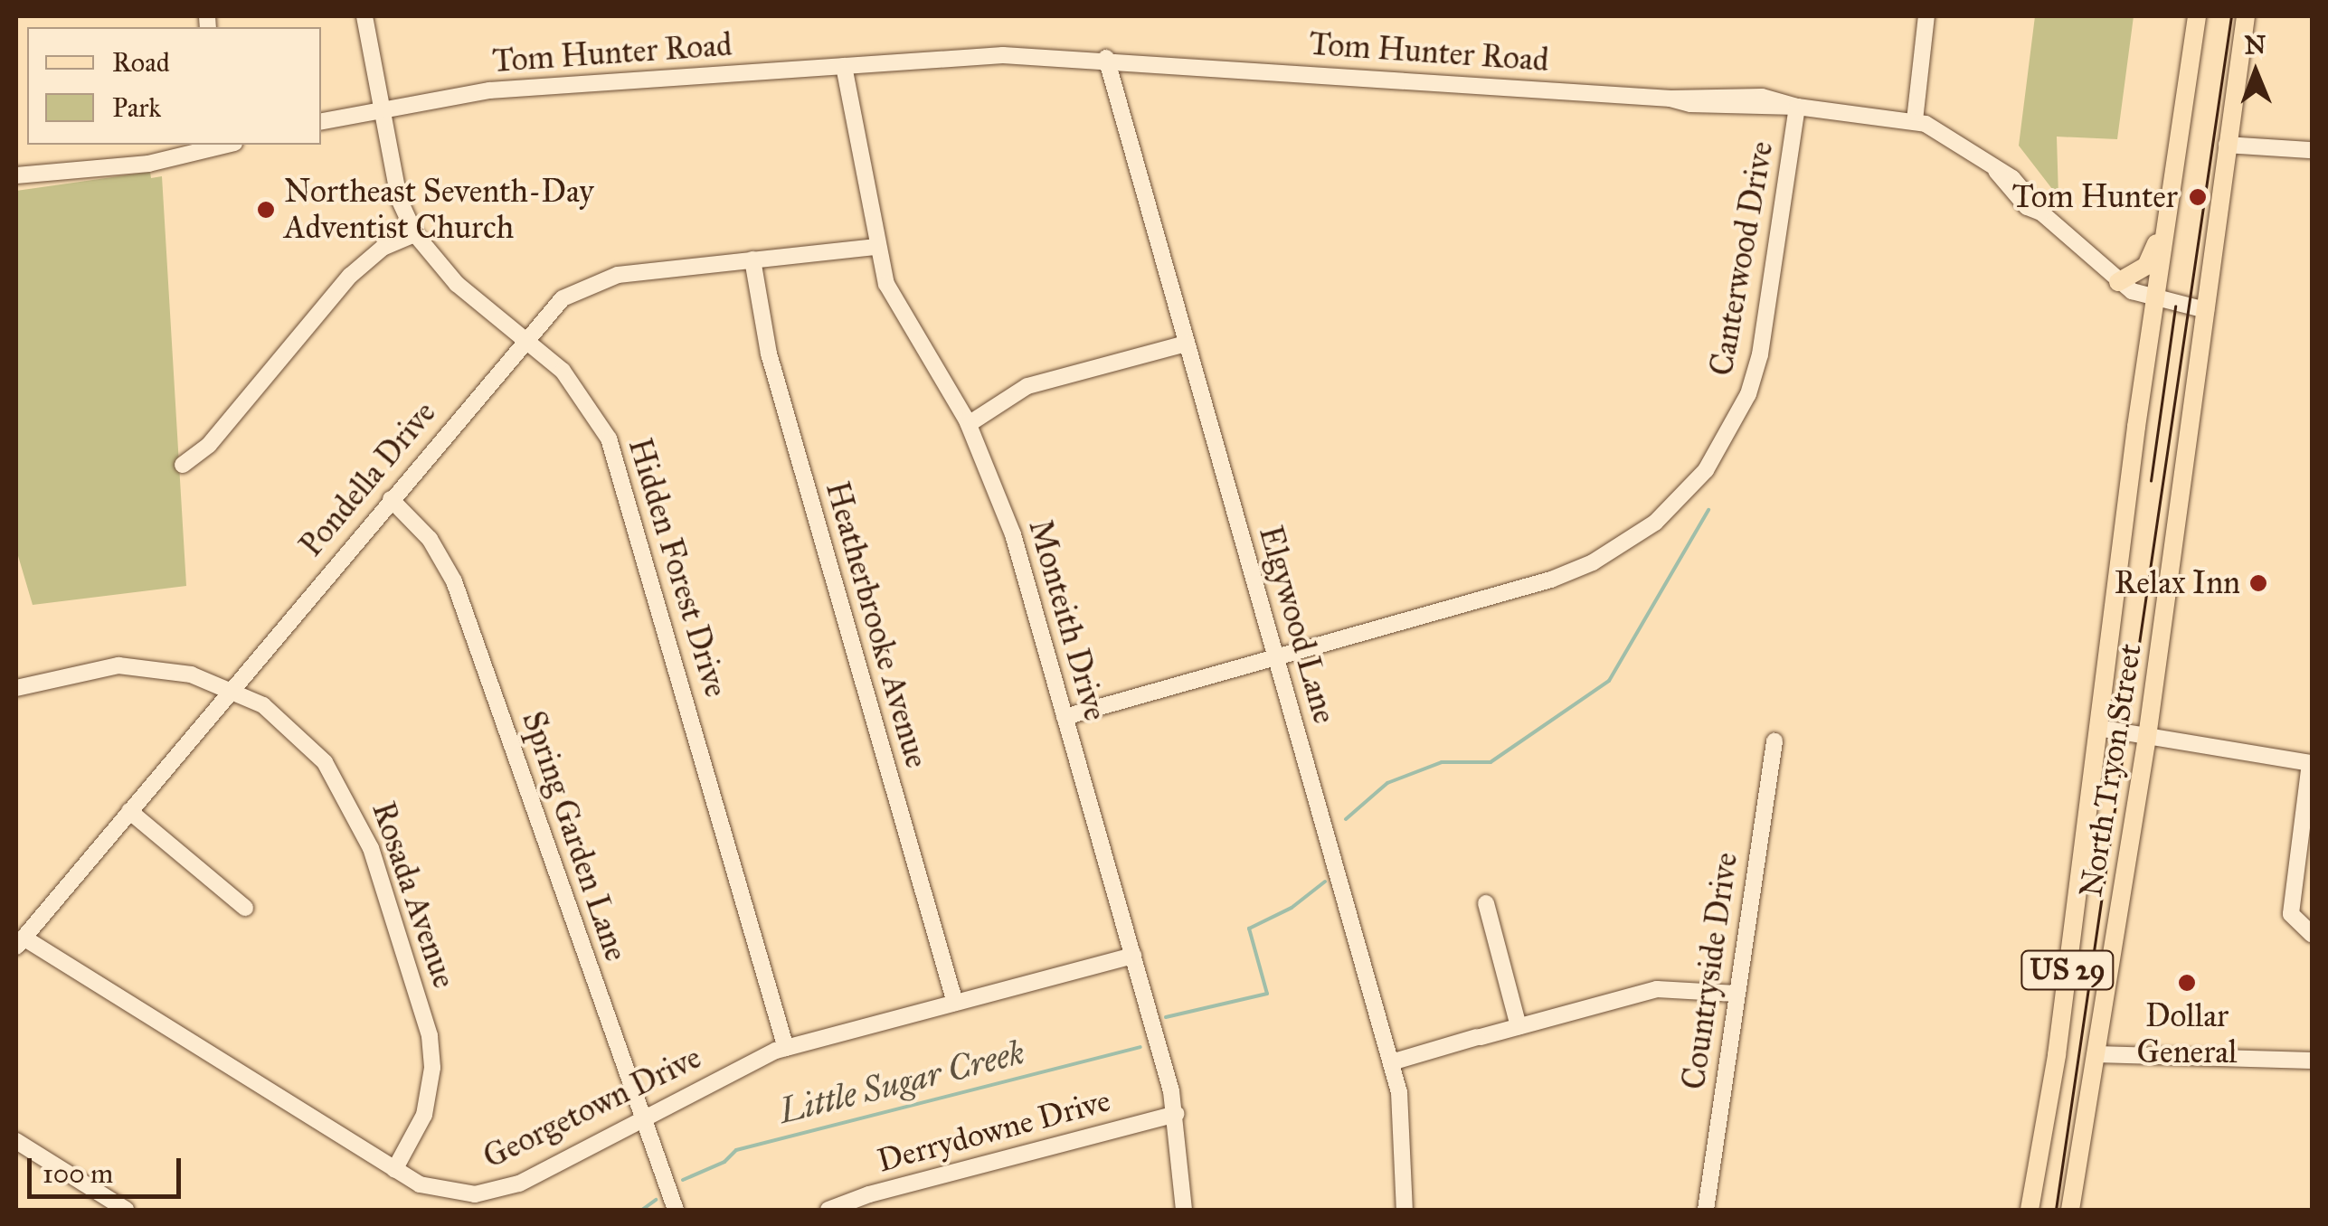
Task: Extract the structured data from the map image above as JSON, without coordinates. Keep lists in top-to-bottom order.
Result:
{
  "streets": {
    "main road": ["North Tryon Street", "US 29"],
    "street": [
      "Tom Hunter Road",
      "Canterwood Drive",
      "Pondella Drive",
      "Hidden Forest Drive",
      "Monteith Drive",
      "Heatherbrooke Avenue",
      "Elgywood Lane",
      "Spring Garden Lane",
      "Rosada Avenue",
      "Countryside Drive",
      "Georgetown Drive",
      "Derrydowne Drive"
    ]
  },
  "crossings": [
    ["Tom Hunter Road", "Canterwood Drive"],
    ["Tom Hunter Road", "Hidden Forest Drive"],
    ["Tom Hunter Road", "Monteith Drive"],
    ["Tom Hunter Road", "Elgywood Lane"],
    ["Tom Hunter Road", "North Tryon Street"],
    ["Canterwood Drive", "Monteith Drive"],
    ["Canterwood Drive", "Elgywood Lane"],
    ["Pondella Drive", "Hidden Forest Drive"],
    ["Pondella Drive", "Monteith Drive"],
    ["Pondella Drive", "Heatherbrooke Avenue"],
    ["Pondella Drive", "Spring Garden Lane"],
    ["Pondella Drive", "Rosada Avenue"],
    ["Pondella Drive", "Georgetown Drive"],
    ["Hidden Forest Drive", "Georgetown Drive"],
    ["Monteith Drive", "Georgetown Drive"],
    ["Monteith Drive", "Derrydowne Drive"],
    ["Heatherbrooke Avenue", "Georgetown Drive"],
    ["Spring Garden Lane", "Georgetown Drive"],
    ["Rosada Avenue", "Georgetown Drive"]
  ],
  "water": ["Little Sugar Creek"],
  "places": [
    "Tom Hunter",
    "Northeast Seventh-Day Adventist Church",
    "Relax Inn",
    "Dollar General"
  ],
  "legend": ["Road", "Park"],
  "scale_bar": "100 m",
  "north": "top"
}
